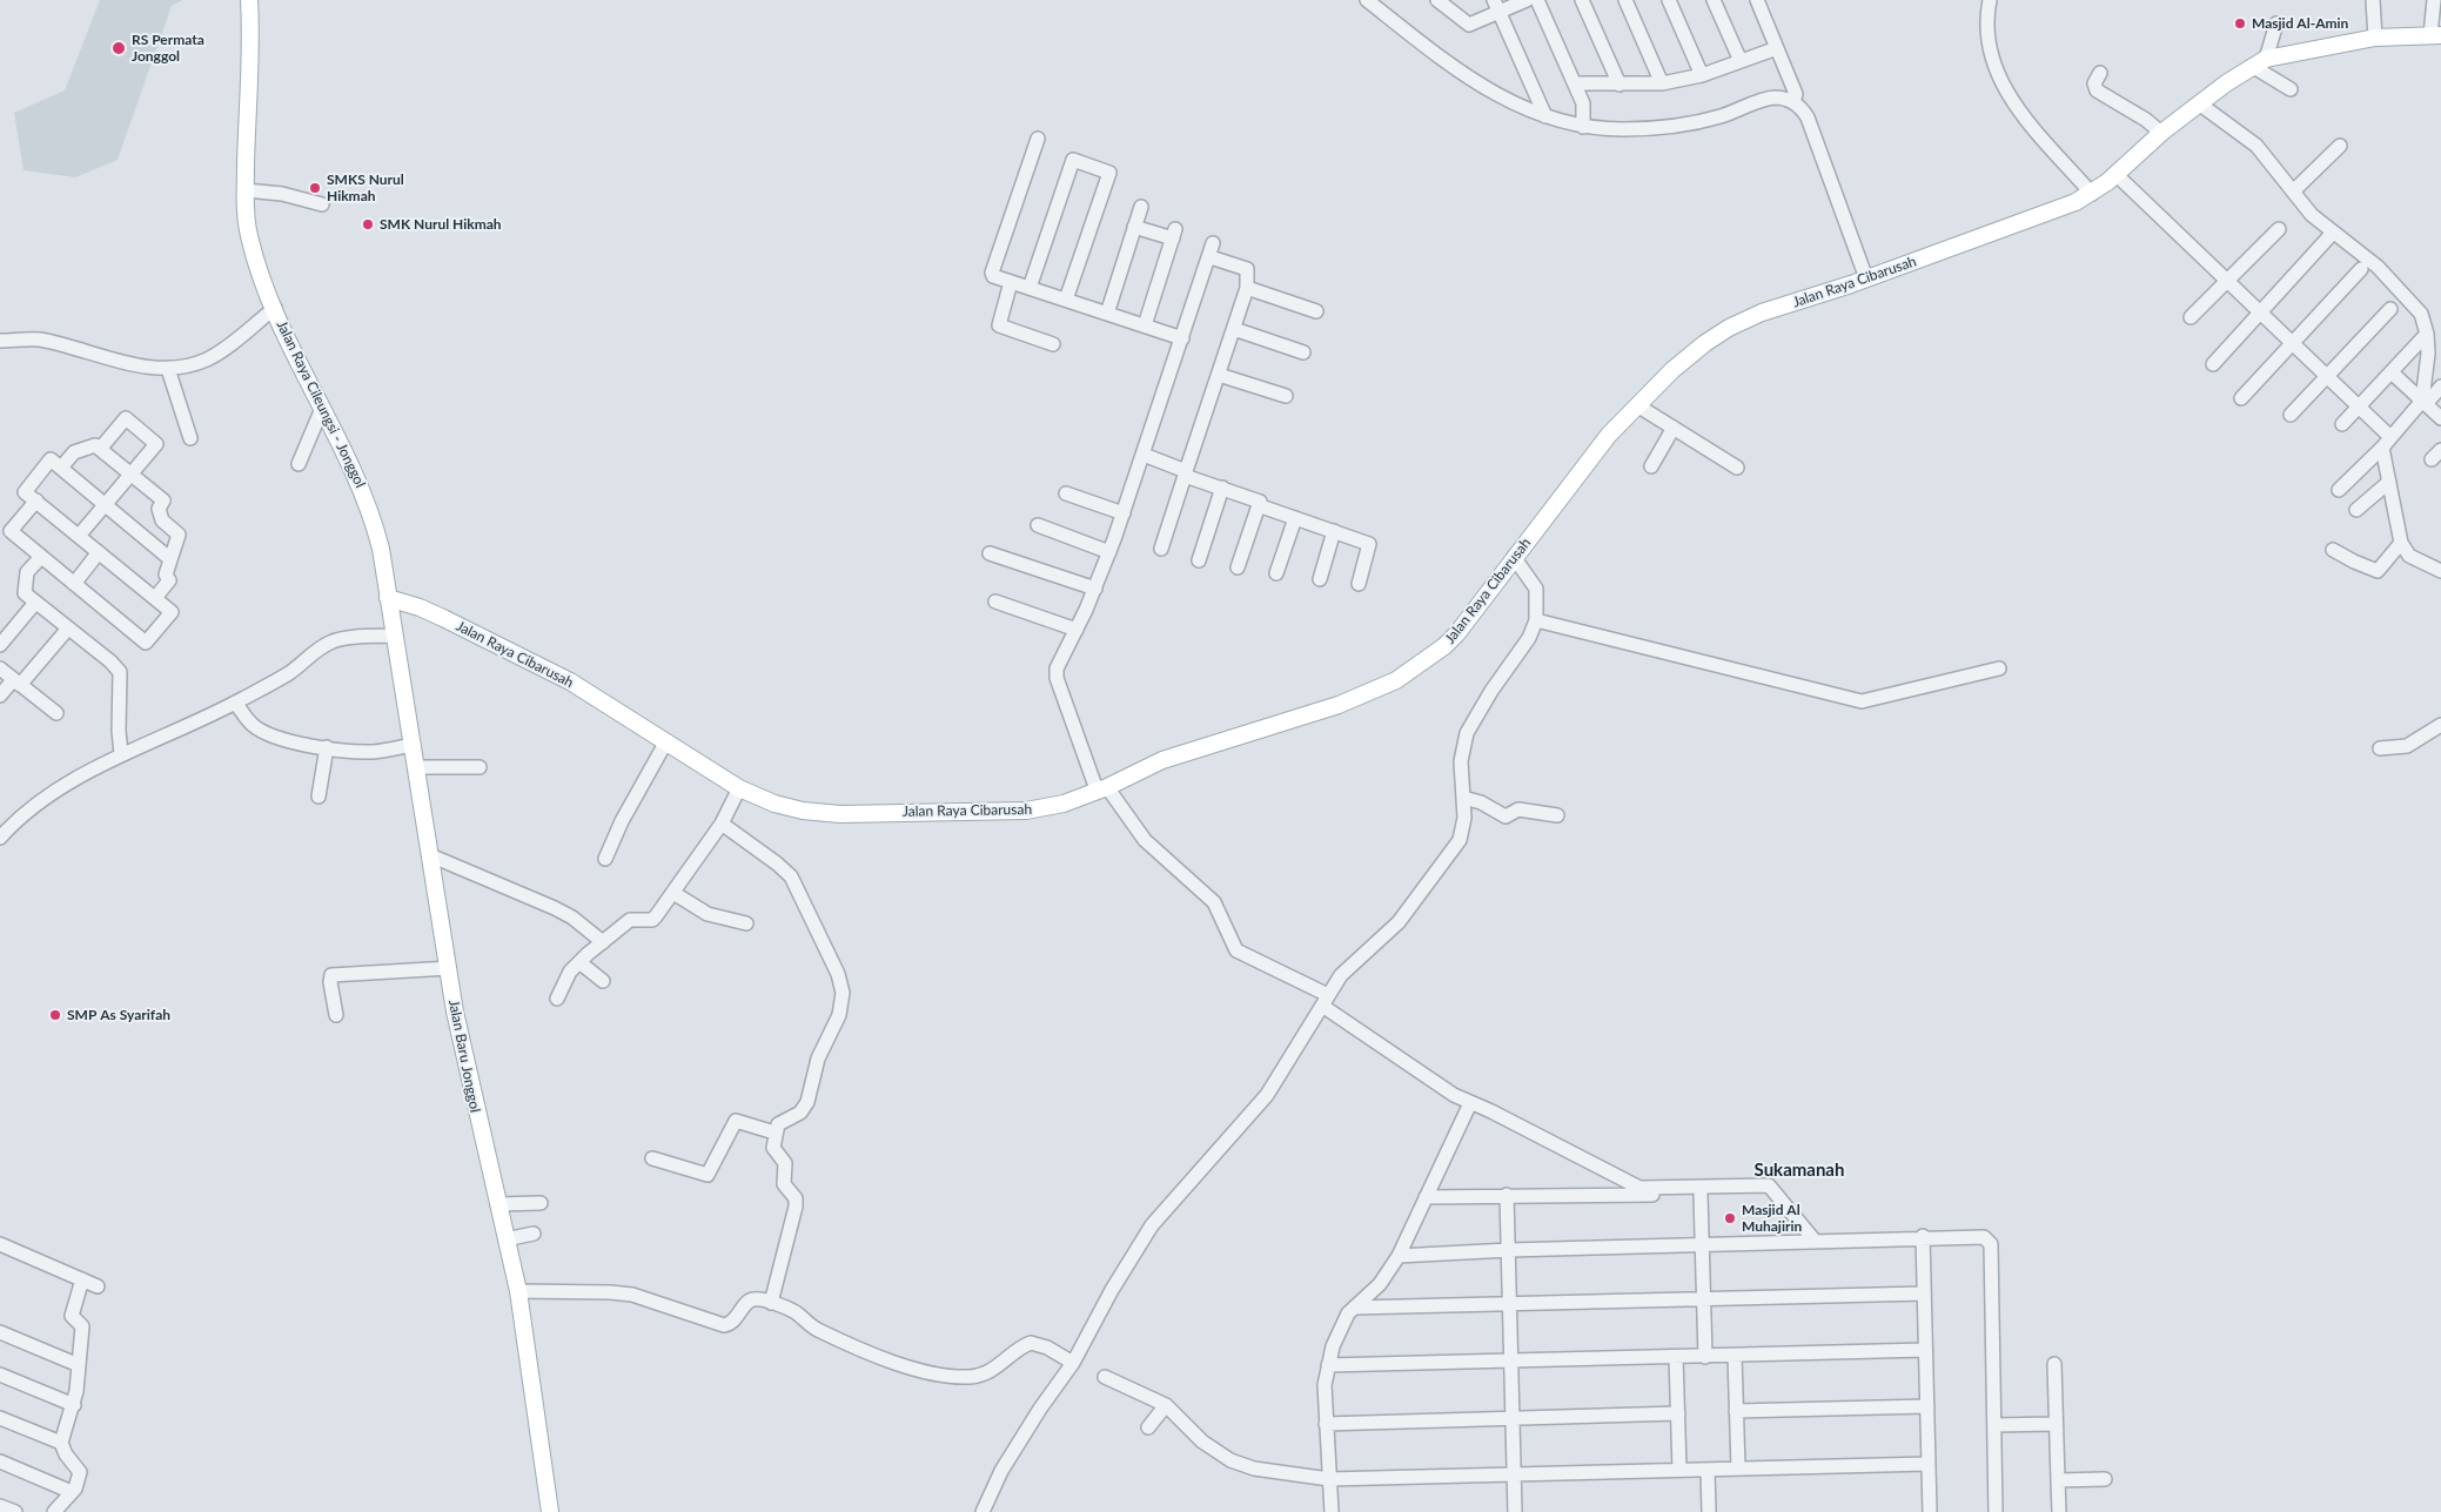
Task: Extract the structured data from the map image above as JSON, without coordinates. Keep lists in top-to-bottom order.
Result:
{
  "streets": {
    "main road": ["Jalan Raya Cibarusah", "Jalan Raya Cileungsi - Jonggol", "Jalan Baru Jonggol"]
  },
  "crossings": [
    ["Jalan Raya Cibarusah", "Jalan Raya Cileungsi - Jonggol"],
    ["Jalan Raya Cibarusah", "Jalan Baru Jonggol"],
    ["Jalan Raya Cileungsi - Jonggol", "Jalan Baru Jonggol"]
  ],
  "districts": ["Sukamanah"],
  "places": [
    "Masjid Al-Amin",
    "RS Permata Jonggol",
    "SMKS Nurul Hikmah",
    "SMK Nurul Hikmah",
    "SMP As Syarifah",
    "Masjid Al Muhajirin"
  ]
}
